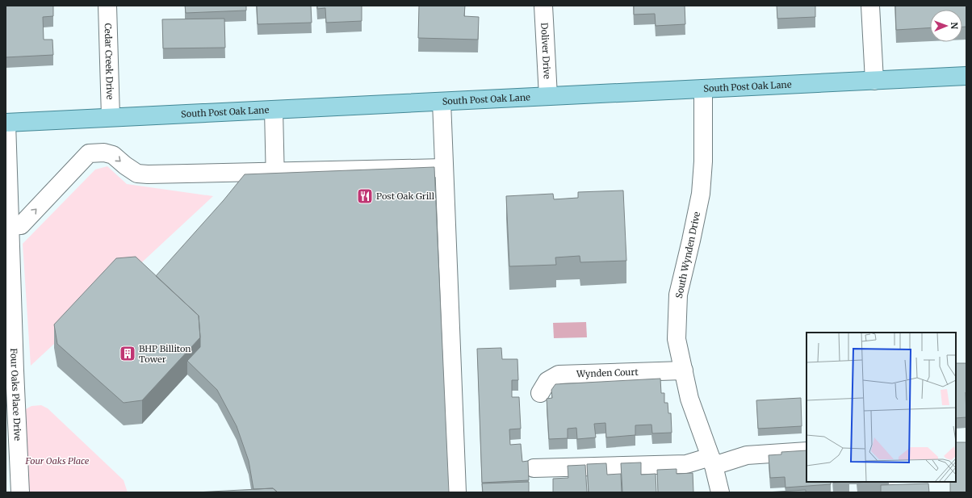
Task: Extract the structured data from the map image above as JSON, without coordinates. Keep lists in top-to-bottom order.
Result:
{
  "streets": {
    "main road": ["South Post Oak Lane"],
    "street": [
      "Doliver Drive",
      "Cedar Creek Drive",
      "South Wynden Drive",
      "Wynden Court",
      "Four Oaks Place Drive"
    ]
  },
  "crossings": [
    ["Doliver Drive", "South Post Oak Lane"],
    ["Cedar Creek Drive", "South Post Oak Lane"],
    ["South Post Oak Lane", "South Wynden Drive"],
    ["South Post Oak Lane", "Four Oaks Place Drive"],
    ["South Wynden Drive", "Wynden Court"]
  ],
  "parks": ["Four Oaks Place"],
  "places": {
    "restaurant": ["Post Oak Grill"],
    "building": ["BHP Billiton Tower"]
  },
  "north": "right"
}
